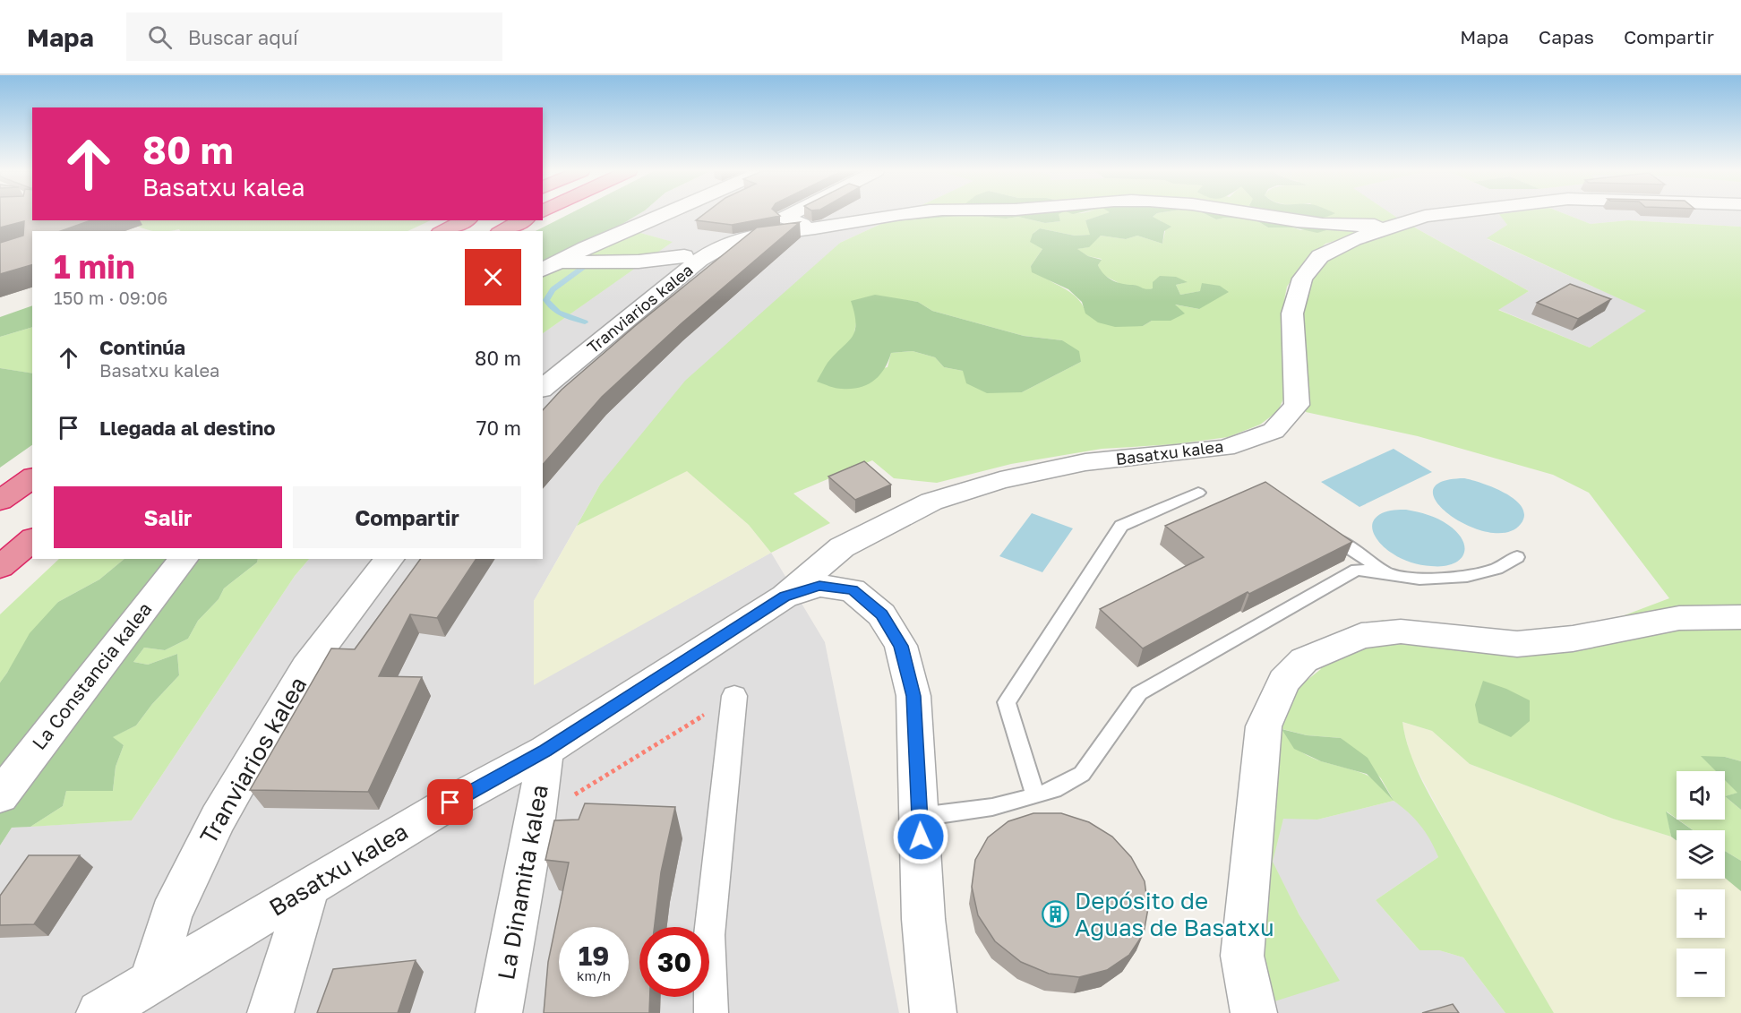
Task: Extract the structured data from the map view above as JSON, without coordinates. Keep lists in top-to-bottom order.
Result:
{
  "streets": {
    "street": [
      "Tranviarios kalea",
      "Basatxu kalea",
      "La Constancia kalea",
      "La Dinamita kalea"
    ]
  },
  "crossings": [
    ["Tranviarios kalea", "Basatxu kalea"],
    ["Basatxu kalea", "La Dinamita kalea"]
  ],
  "places": {
    "building": ["Depósito de Aguas de Basatxu"]
  },
  "page": {
    "header": "Mapa",
    "search": "Buscar aquí",
    "nav": ["Mapa", "Capas", "Compartir"],
    "turn": ["80 m", "Basatxu kalea"],
    "heading": ["1 min", "150 m · 09:06"],
    "list": [
      {
        "name": "Continúa",
        "note": "Basatxu kalea",
        "value": "80 m"
      },
      {
        "name": "Llegada al destino",
        "value": "70 m"
      }
    ],
    "buttons": ["Salir", "Compartir"],
    "map_buttons": ["+", "−"],
    "speed": "19 km/h",
    "limit": "30"
  }
}
